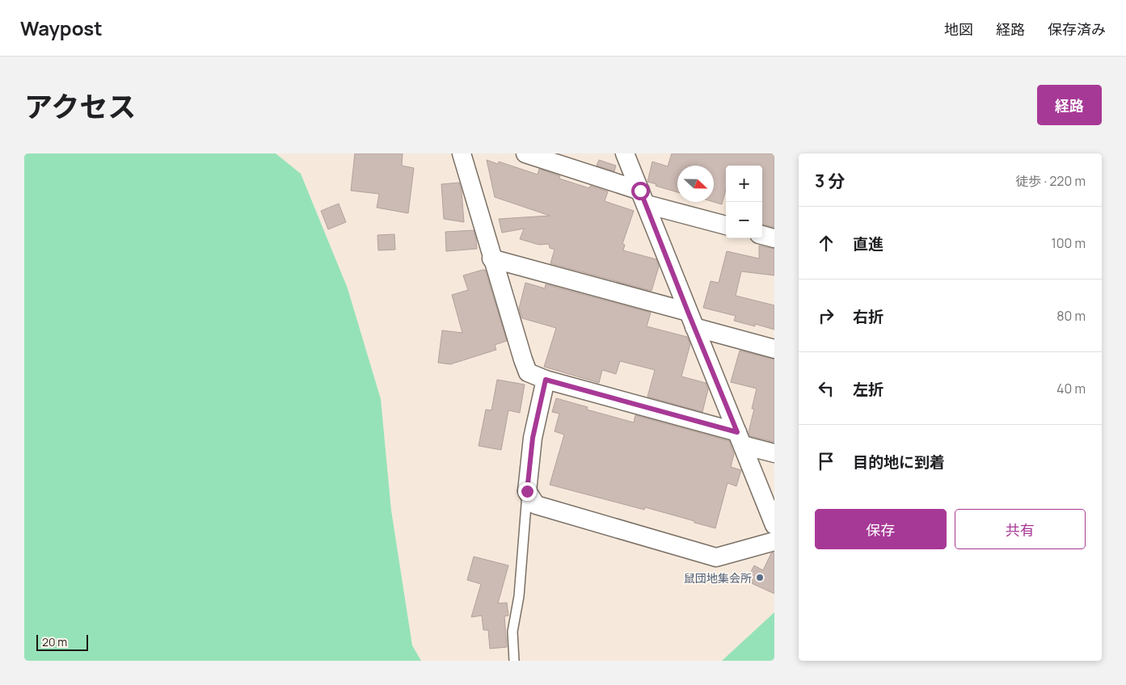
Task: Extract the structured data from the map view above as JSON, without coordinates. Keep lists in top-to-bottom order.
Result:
{
  "places": ["鼠団地集会所"],
  "scale_bar": "20 m",
  "north": "right",
  "page": {
    "header": "Waypost",
    "nav": ["地図", "経路", "保存済み"],
    "title": "アクセス",
    "buttons": [
      "経路",
      ["保存", "共有"]
    ],
    "heading": ["3 分", "徒歩 · 220 m"],
    "map_buttons": ["+", "−"],
    "list": [
      ["直進", "100 m"],
      ["右折", "80 m"],
      ["左折", "40 m"],
      "目的地に到着"
    ],
    "scale": "20 m"
  }
}
